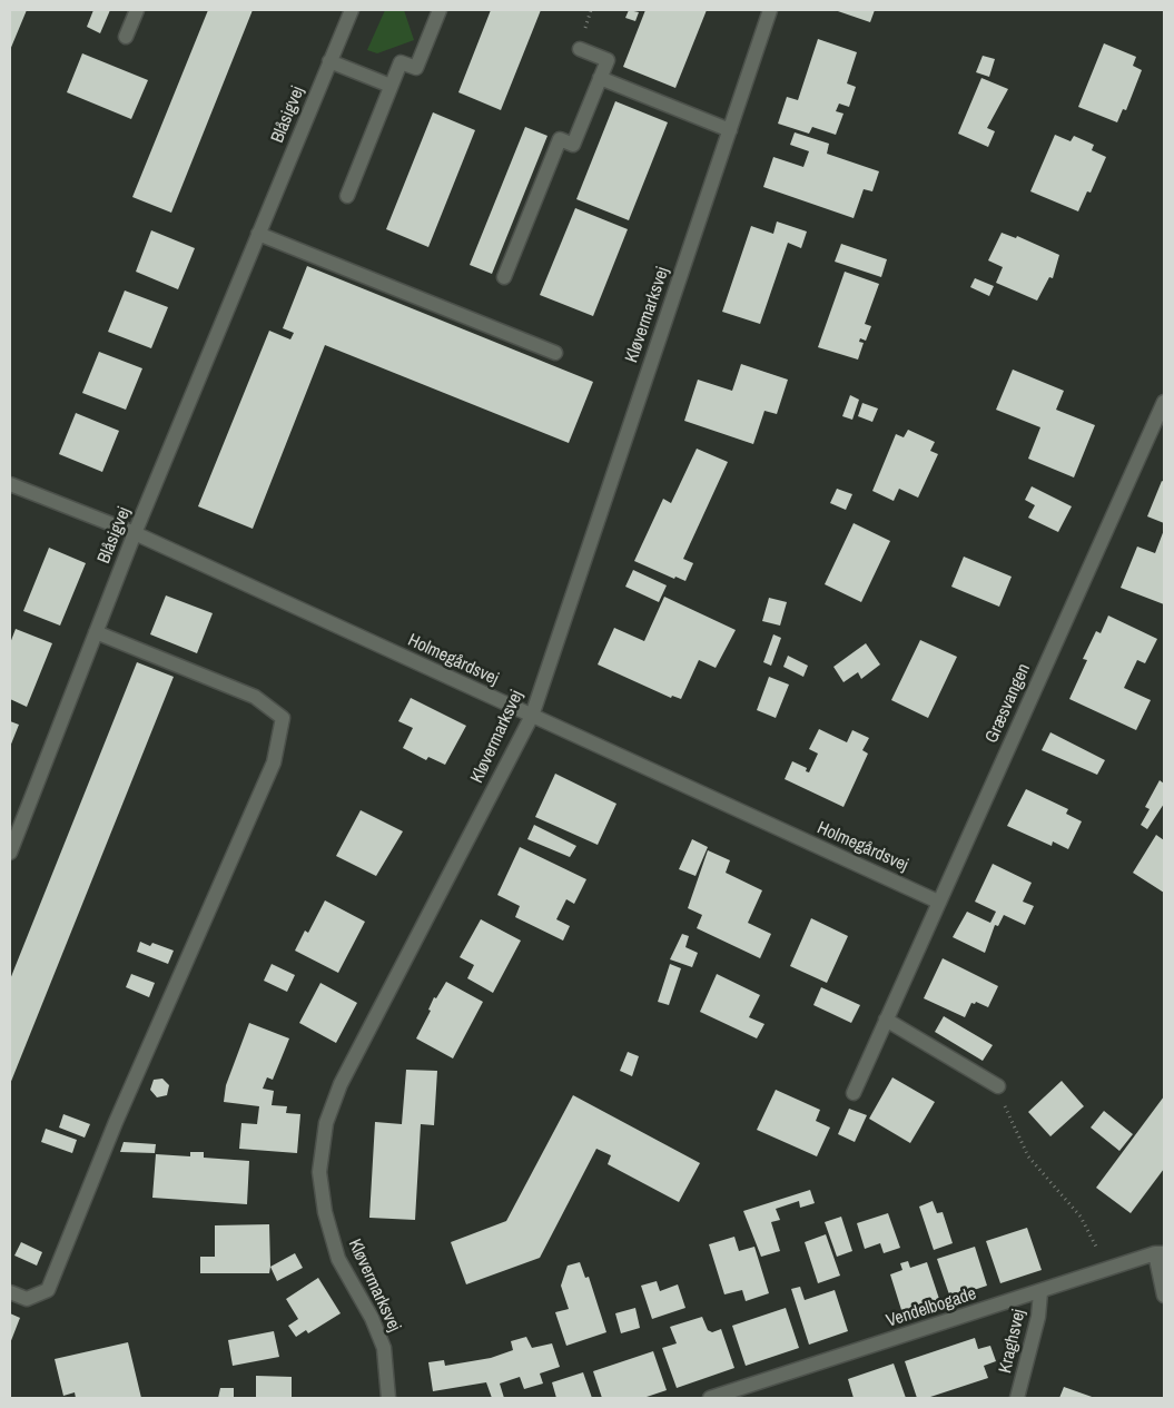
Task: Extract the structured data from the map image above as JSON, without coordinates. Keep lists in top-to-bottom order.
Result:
{
  "streets": {
    "street": [
      "Blåsigvej",
      "Kløvermarksvej",
      "Holmegårdsvej",
      "Græsvangen",
      "Vendelbogade",
      "Kraghsvej"
    ]
  },
  "crossings": [
    ["Blåsigvej", "Holmegårdsvej"],
    ["Kløvermarksvej", "Holmegårdsvej"],
    ["Holmegårdsvej", "Græsvangen"],
    ["Vendelbogade", "Kraghsvej"]
  ]
}
